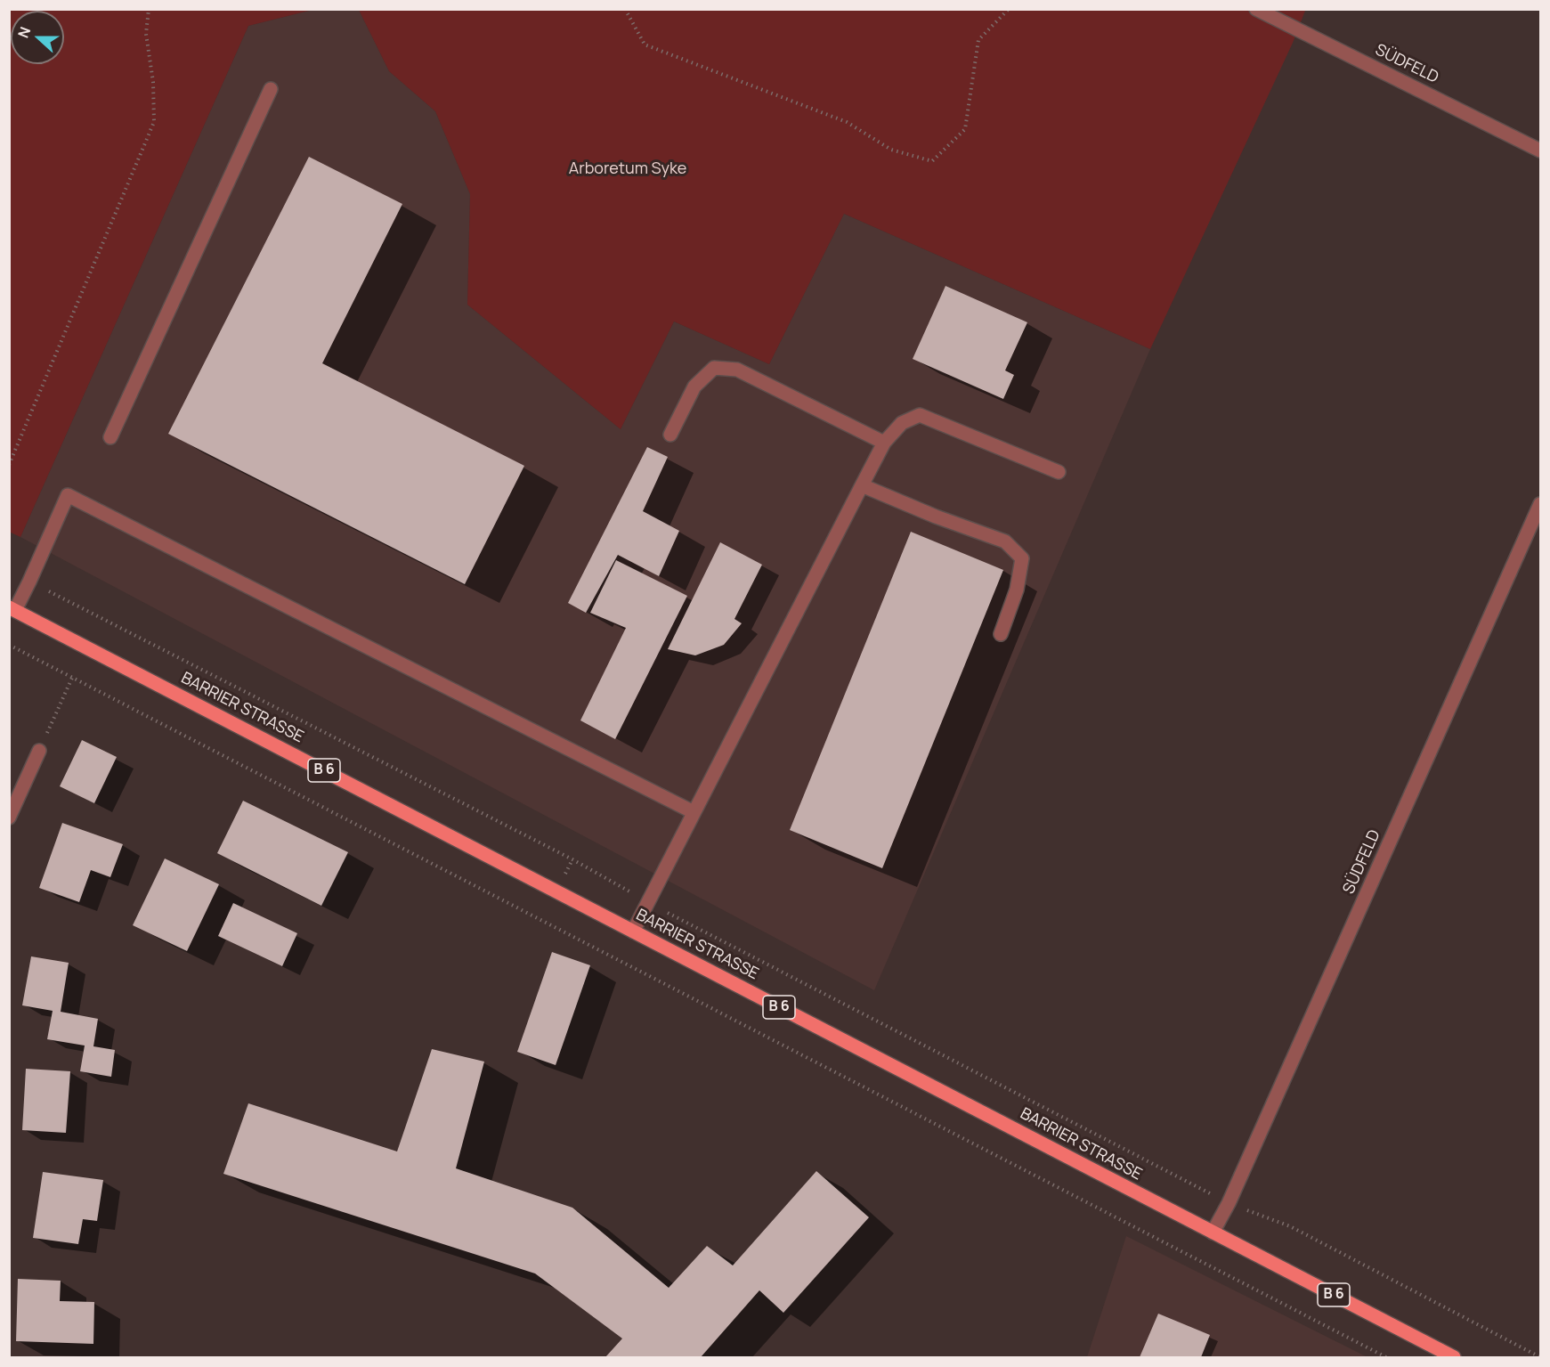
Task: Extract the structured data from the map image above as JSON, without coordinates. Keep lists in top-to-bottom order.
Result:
{
  "streets": {
    "main road": ["BARRIER STRASSE", "B 6"],
    "street": ["SÜDFELD"]
  },
  "crossings": [
    ["SÜDFELD", "BARRIER STRASSE"]
  ],
  "parks": ["Arboretum Syke"],
  "north": "left"
}
